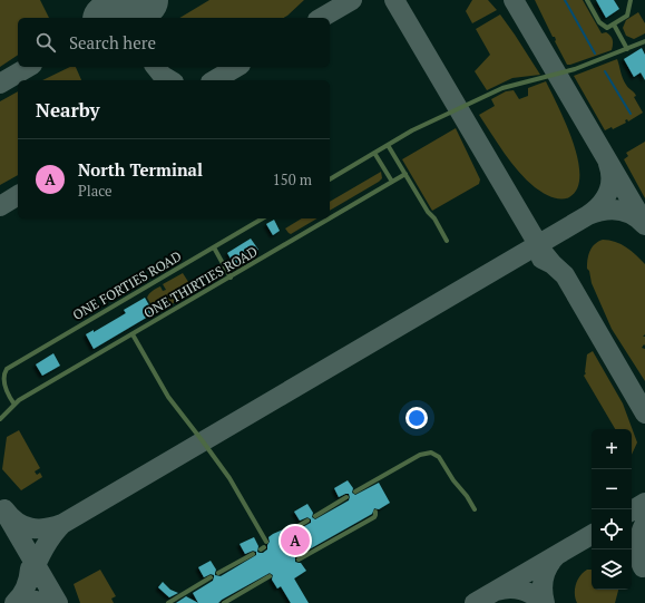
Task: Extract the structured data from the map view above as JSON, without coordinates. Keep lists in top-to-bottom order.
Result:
{
  "streets": {
    "lane": ["ONE THIRTIES ROAD", "ONE FORTIES ROAD"]
  },
  "crossings": [
    ["ONE THIRTIES ROAD", "ONE FORTIES ROAD"]
  ],
  "page": {
    "search": "Search here",
    "heading": "Nearby",
    "list": [
      {
        "mark": "A",
        "name": "North Terminal",
        "note": "Place",
        "value": "150 m"
      }
    ],
    "map_buttons": ["+", "−"],
    "pins": "A"
  }
}
